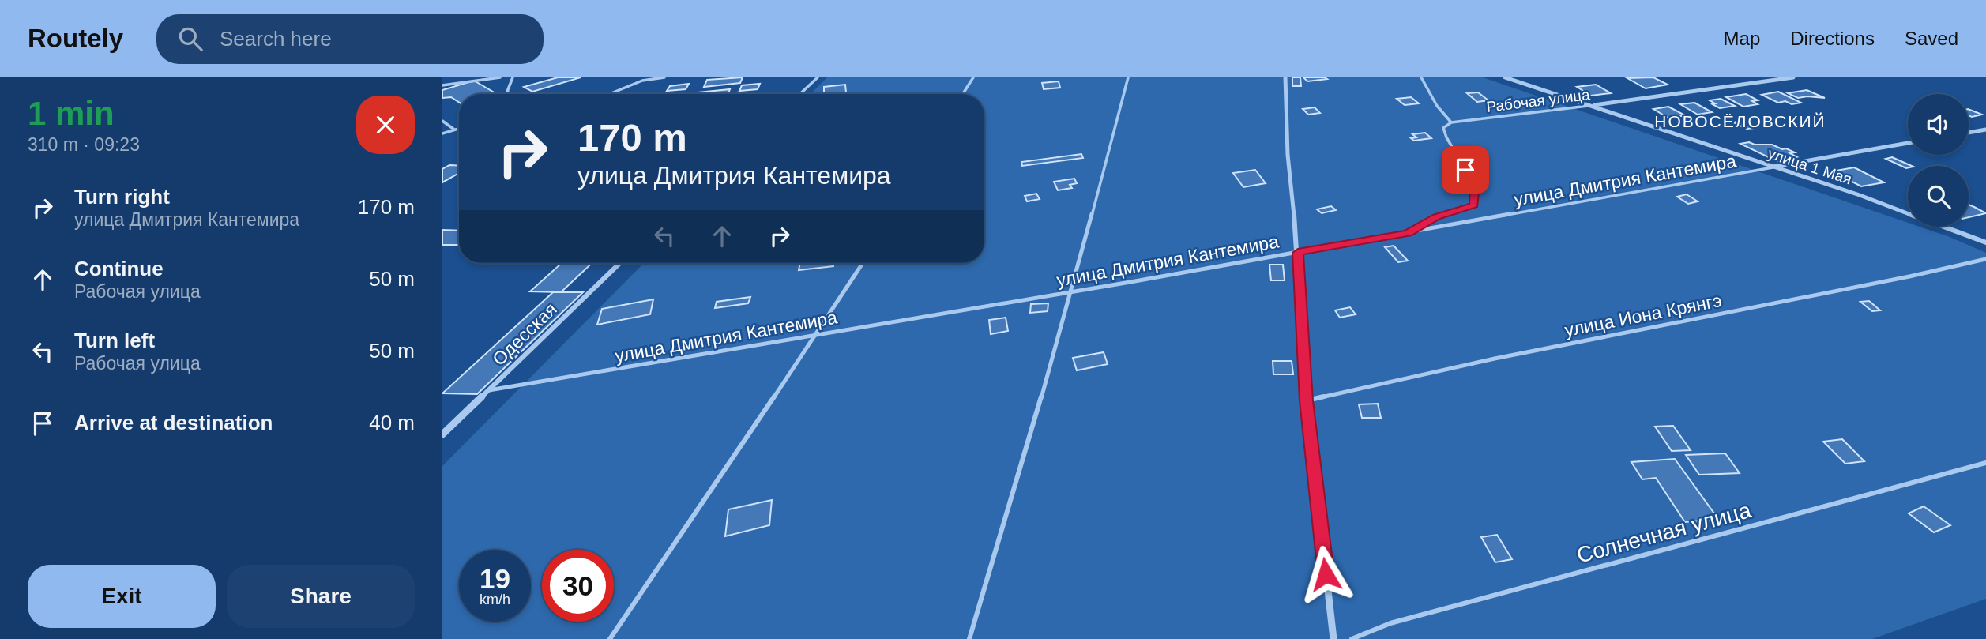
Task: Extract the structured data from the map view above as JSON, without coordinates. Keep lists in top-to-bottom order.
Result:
{
  "streets": {
    "street": [
      "Рабочая улица",
      "улица 1 Мая",
      "улица Дмитрия Кантемира",
      "Одесская"
    ],
    "lane": ["улица Иона Крянгэ", "Солнечная улица"]
  },
  "crossings": [
    ["Рабочая улица", "улица 1 Мая"],
    ["улица 1 Мая", "улица Дмитрия Кантемира"],
    ["улица Дмитрия Кантемира", "Одесская"]
  ],
  "districts": ["НОВОСЁЛОВСКИЙ"],
  "page": {
    "header": "Routely",
    "search": "Search here",
    "nav": ["Map", "Directions", "Saved"],
    "heading": ["1 min", "310 m · 09:23"],
    "turn": ["170 m", "улица Дмитрия Кантемира"],
    "list": [
      {
        "name": "Turn right",
        "note": "улица Дмитрия Кантемира",
        "value": "170 m"
      },
      {
        "name": "Continue",
        "note": "Рабочая улица",
        "value": "50 m"
      },
      {
        "name": "Turn left",
        "note": "Рабочая улица",
        "value": "50 m"
      },
      {
        "name": "Arrive at destination",
        "value": "40 m"
      }
    ],
    "speed": "19 km/h",
    "limit": "30",
    "buttons": ["Exit", "Share"]
  }
}
